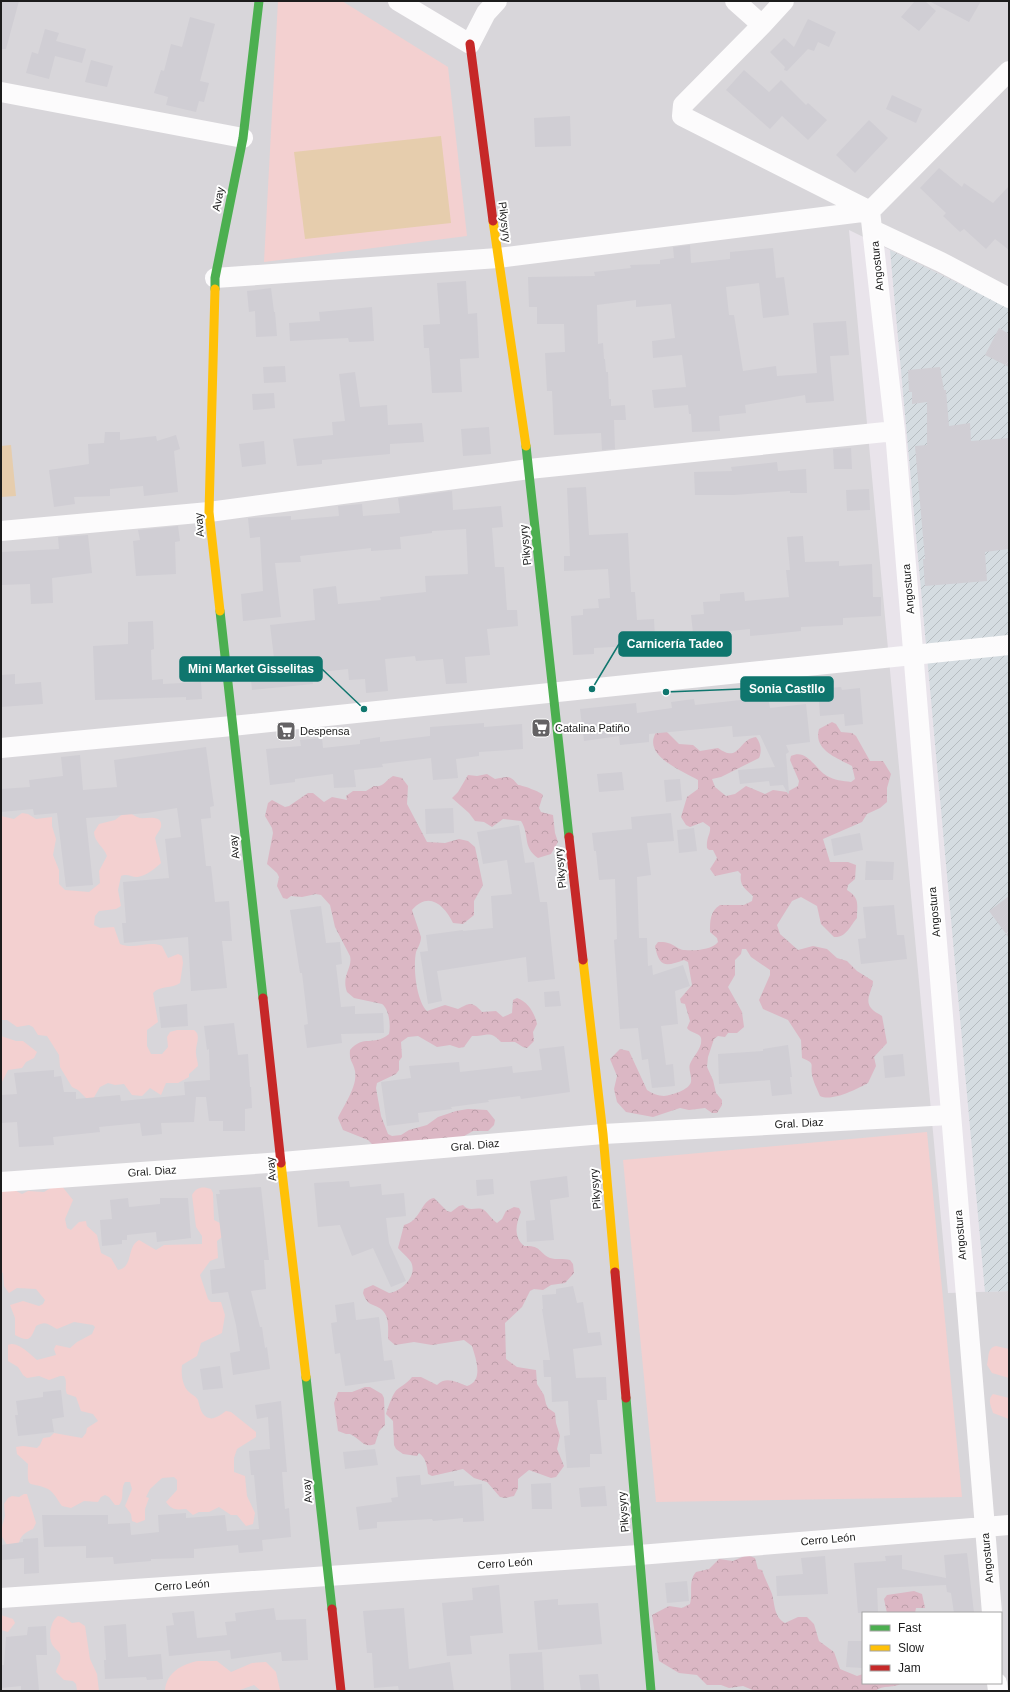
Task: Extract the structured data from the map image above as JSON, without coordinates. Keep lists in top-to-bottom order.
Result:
{
  "streets": {
    "street": [
      "Avay",
      "Pikysyry",
      "Angostura",
      "Gral. Diaz",
      "Cerro León"
    ]
  },
  "crossings": [
    ["Avay", "Gral. Diaz"],
    ["Avay", "Cerro León"],
    ["Pikysyry", "Gral. Diaz"],
    ["Pikysyry", "Cerro León"],
    ["Angostura", "Gral. Diaz"],
    ["Angostura", "Cerro León"]
  ],
  "places": {
    "other": ["Carnicería Tadeo", "Sonia Castllo", "Mini Market Gisselitas"],
    "supermarket": ["Catalina Patiño", "Despensa"]
  },
  "legend": ["Fast", "Slow", "Jam"]
}
